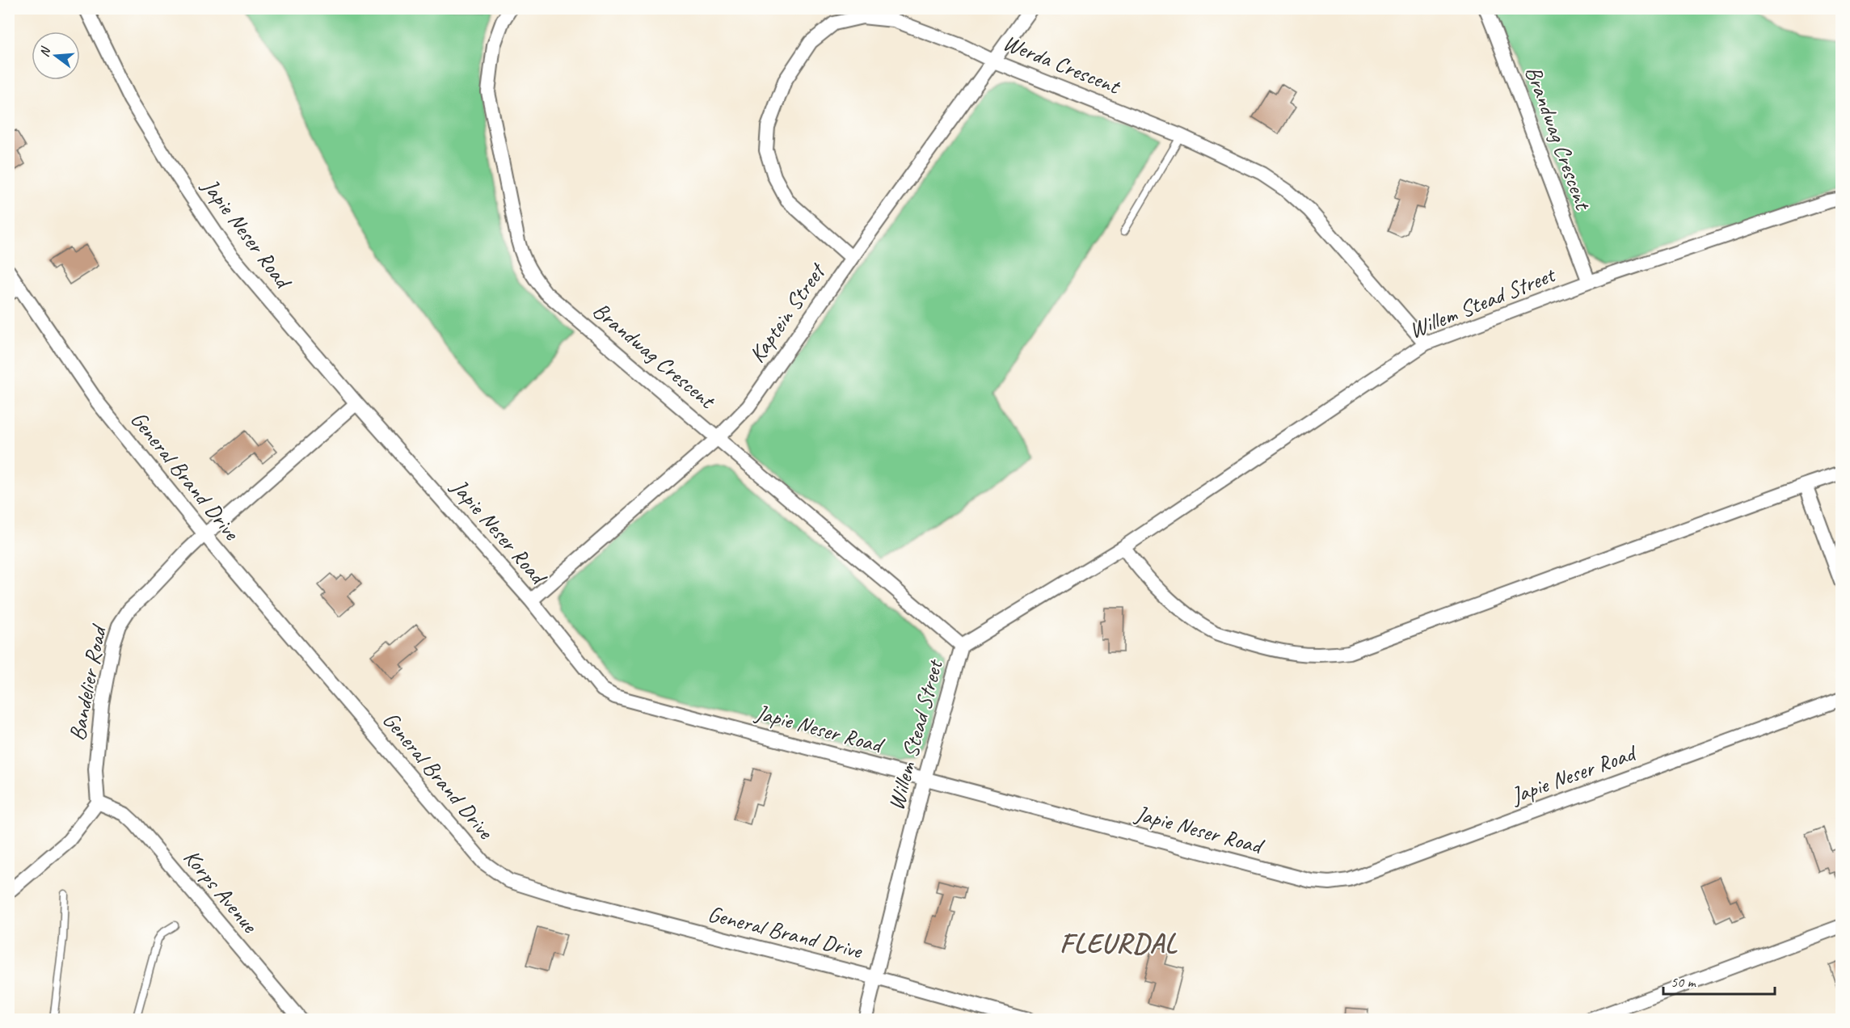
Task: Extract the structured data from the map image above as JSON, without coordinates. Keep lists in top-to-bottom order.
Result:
{
  "streets": {
    "street": [
      "Werda Crescent",
      "Brandwag Crescent",
      "Japie Neser Road",
      "Willem Stead Street",
      "Kaptein Street",
      "General Brand Drive",
      "Bandelier Road",
      "Korps Avenue"
    ]
  },
  "crossings": [
    ["Werda Crescent", "Willem Stead Street"],
    ["Werda Crescent", "Kaptein Street"],
    ["Brandwag Crescent", "Willem Stead Street"],
    ["Brandwag Crescent", "Kaptein Street"],
    ["Japie Neser Road", "Willem Stead Street"],
    ["Japie Neser Road", "Kaptein Street"],
    ["Japie Neser Road", "Bandelier Road"],
    ["Willem Stead Street", "General Brand Drive"],
    ["General Brand Drive", "Bandelier Road"],
    ["Bandelier Road", "Korps Avenue"]
  ],
  "districts": ["FLEURDAL"],
  "scale_bar": "50 m",
  "north": "left"
}
